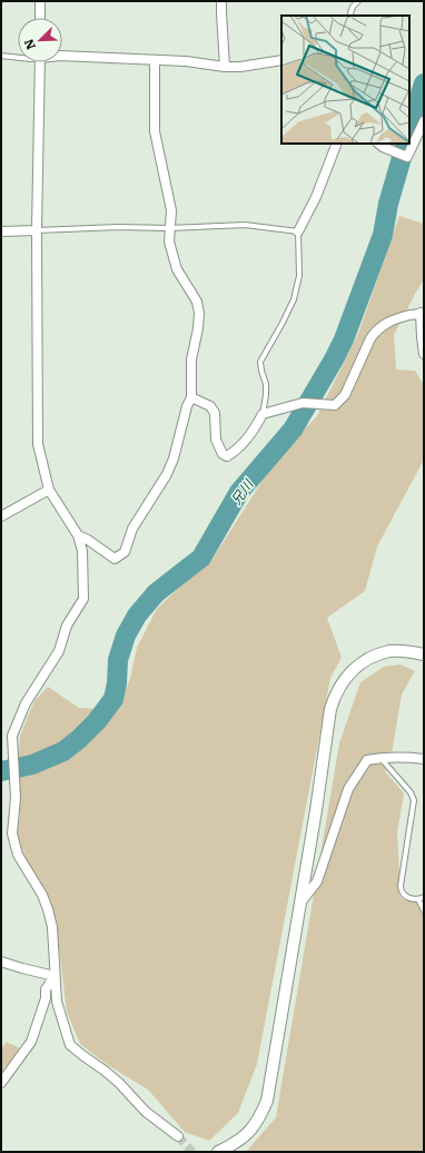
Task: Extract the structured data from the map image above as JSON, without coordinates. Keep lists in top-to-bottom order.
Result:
{
  "water": ["兄川"],
  "north": "bottom left"
}
